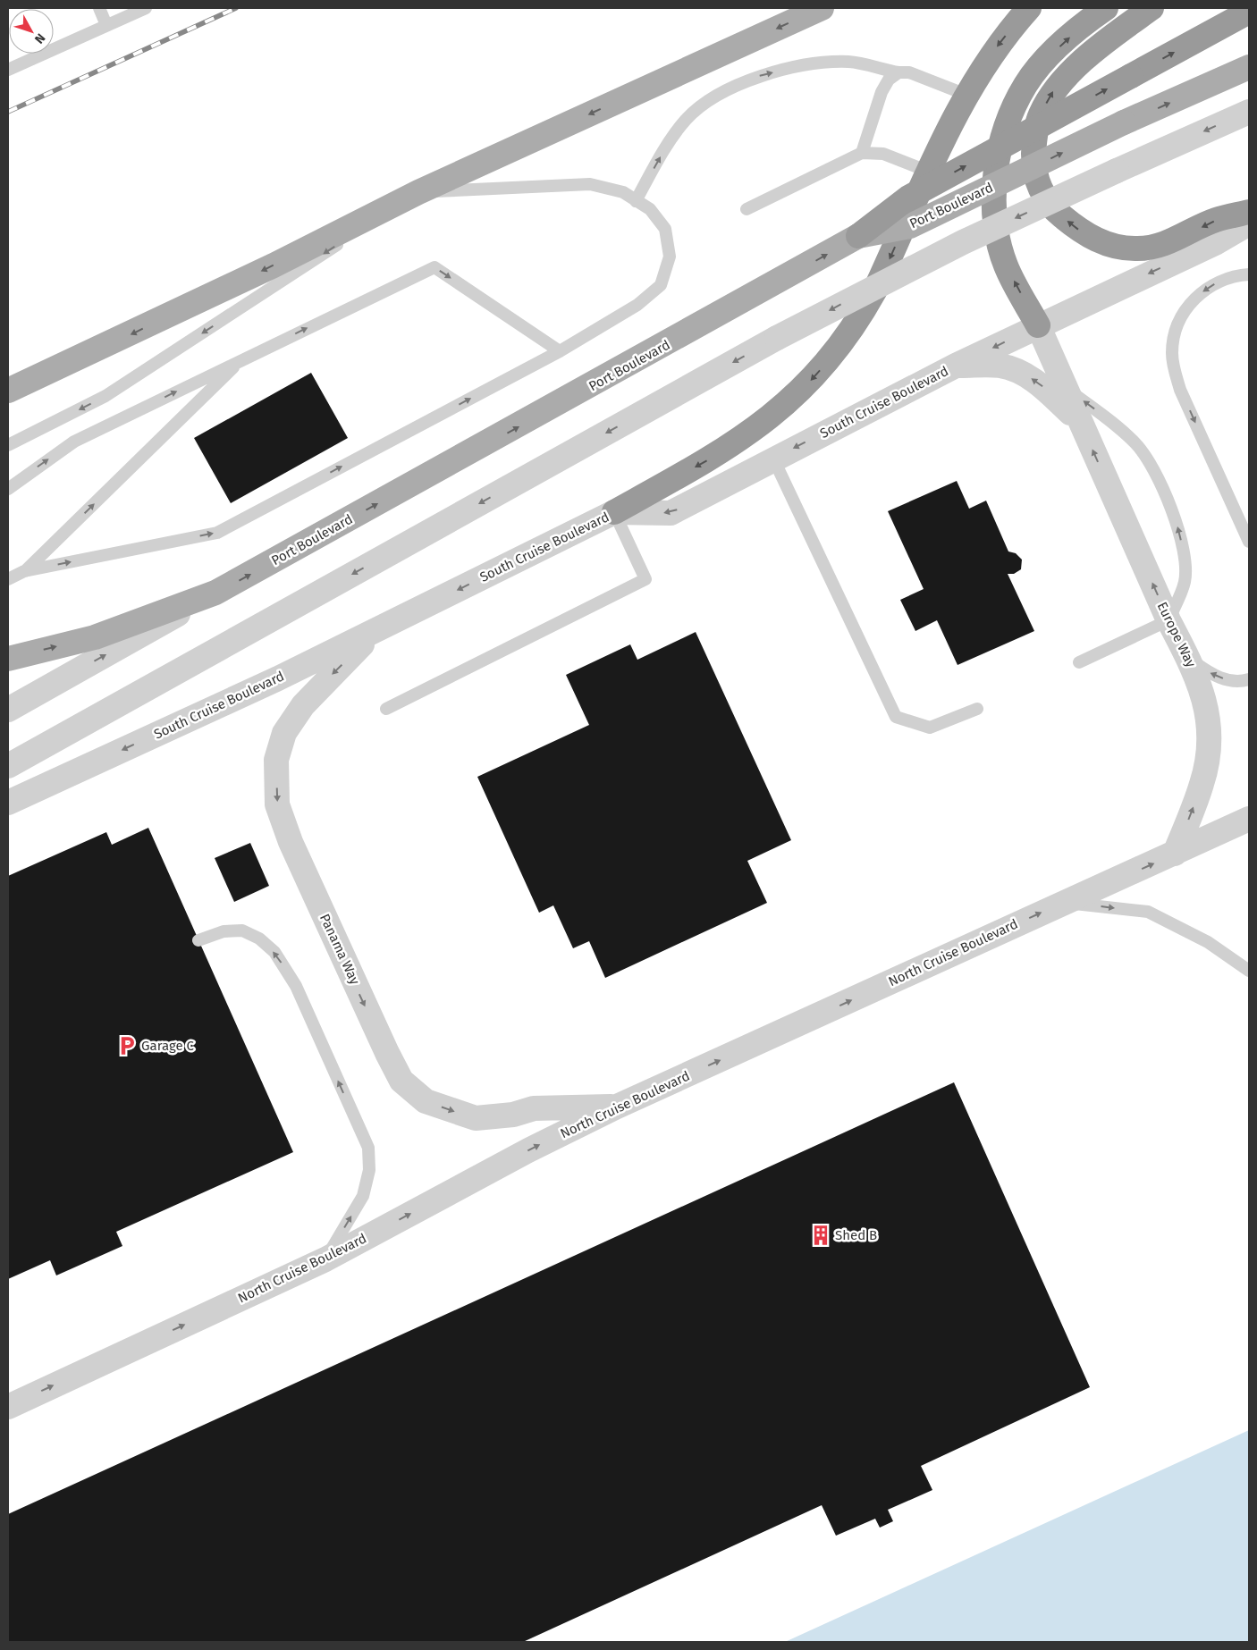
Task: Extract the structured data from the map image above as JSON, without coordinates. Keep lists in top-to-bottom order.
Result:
{
  "streets": {
    "main road": ["Port Boulevard"],
    "street": [
      "South Cruise Boulevard",
      "Europe Way",
      "Panama Way",
      "North Cruise Boulevard"
    ]
  },
  "crossings": [
    ["South Cruise Boulevard", "Europe Way"],
    ["South Cruise Boulevard", "Panama Way"],
    ["Europe Way", "North Cruise Boulevard"],
    ["Panama Way", "North Cruise Boulevard"]
  ],
  "one_way": ["Port Boulevard", "Europe Way", "North Cruise Boulevard"],
  "places": {
    "parking": ["Garage C"],
    "building": ["Shed B"]
  },
  "north": "bottom right"
}
